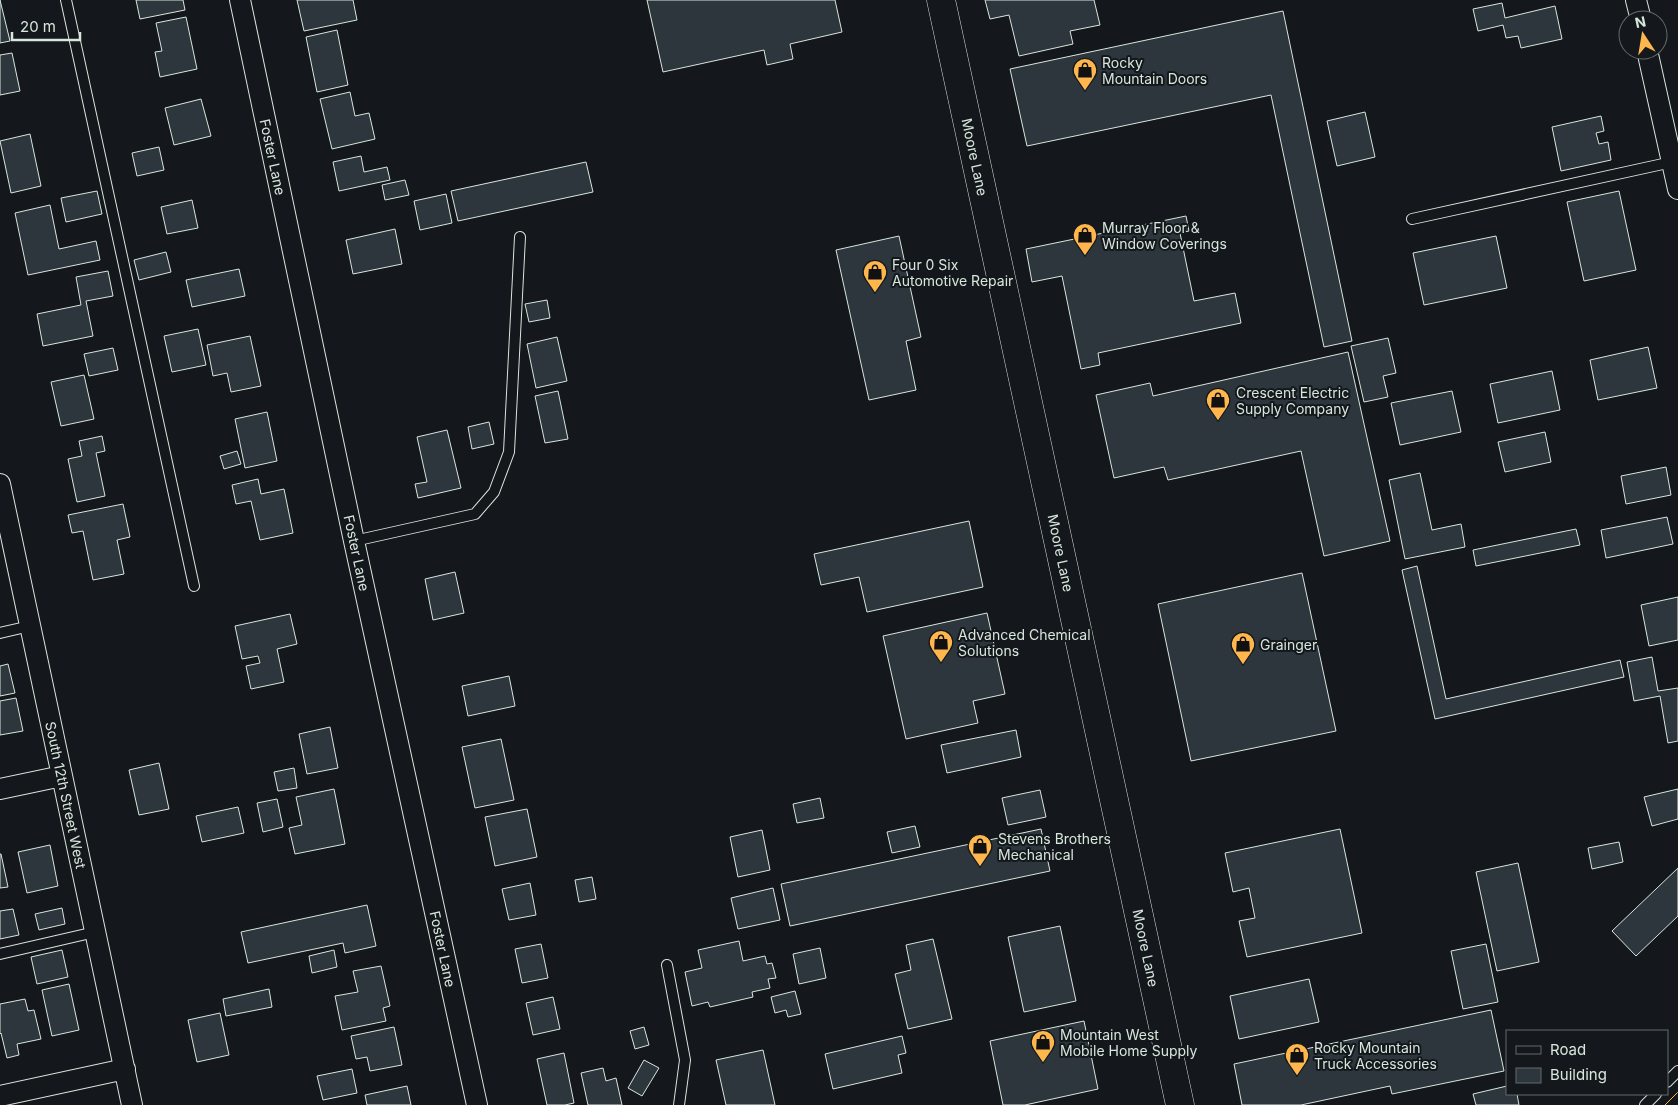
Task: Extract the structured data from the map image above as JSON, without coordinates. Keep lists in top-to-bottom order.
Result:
{
  "streets": {
    "street": ["Foster Lane", "Moore Lane", "South 12th Street West"]
  },
  "places": {
    "shop": [
      "Rocky Mountain Doors",
      "Murray Floor & Window Coverings",
      "Four 0 Six Automotive Repair",
      "Crescent Electric Supply Company",
      "Advanced Chemical Solutions",
      "Grainger",
      "Stevens Brothers Mechanical",
      "Mountain West Mobile Home Supply",
      "Rocky Mountain Truck Accessories"
    ]
  },
  "legend": ["Road", "Building"],
  "scale_bar": "20 m",
  "north": "top"
}
